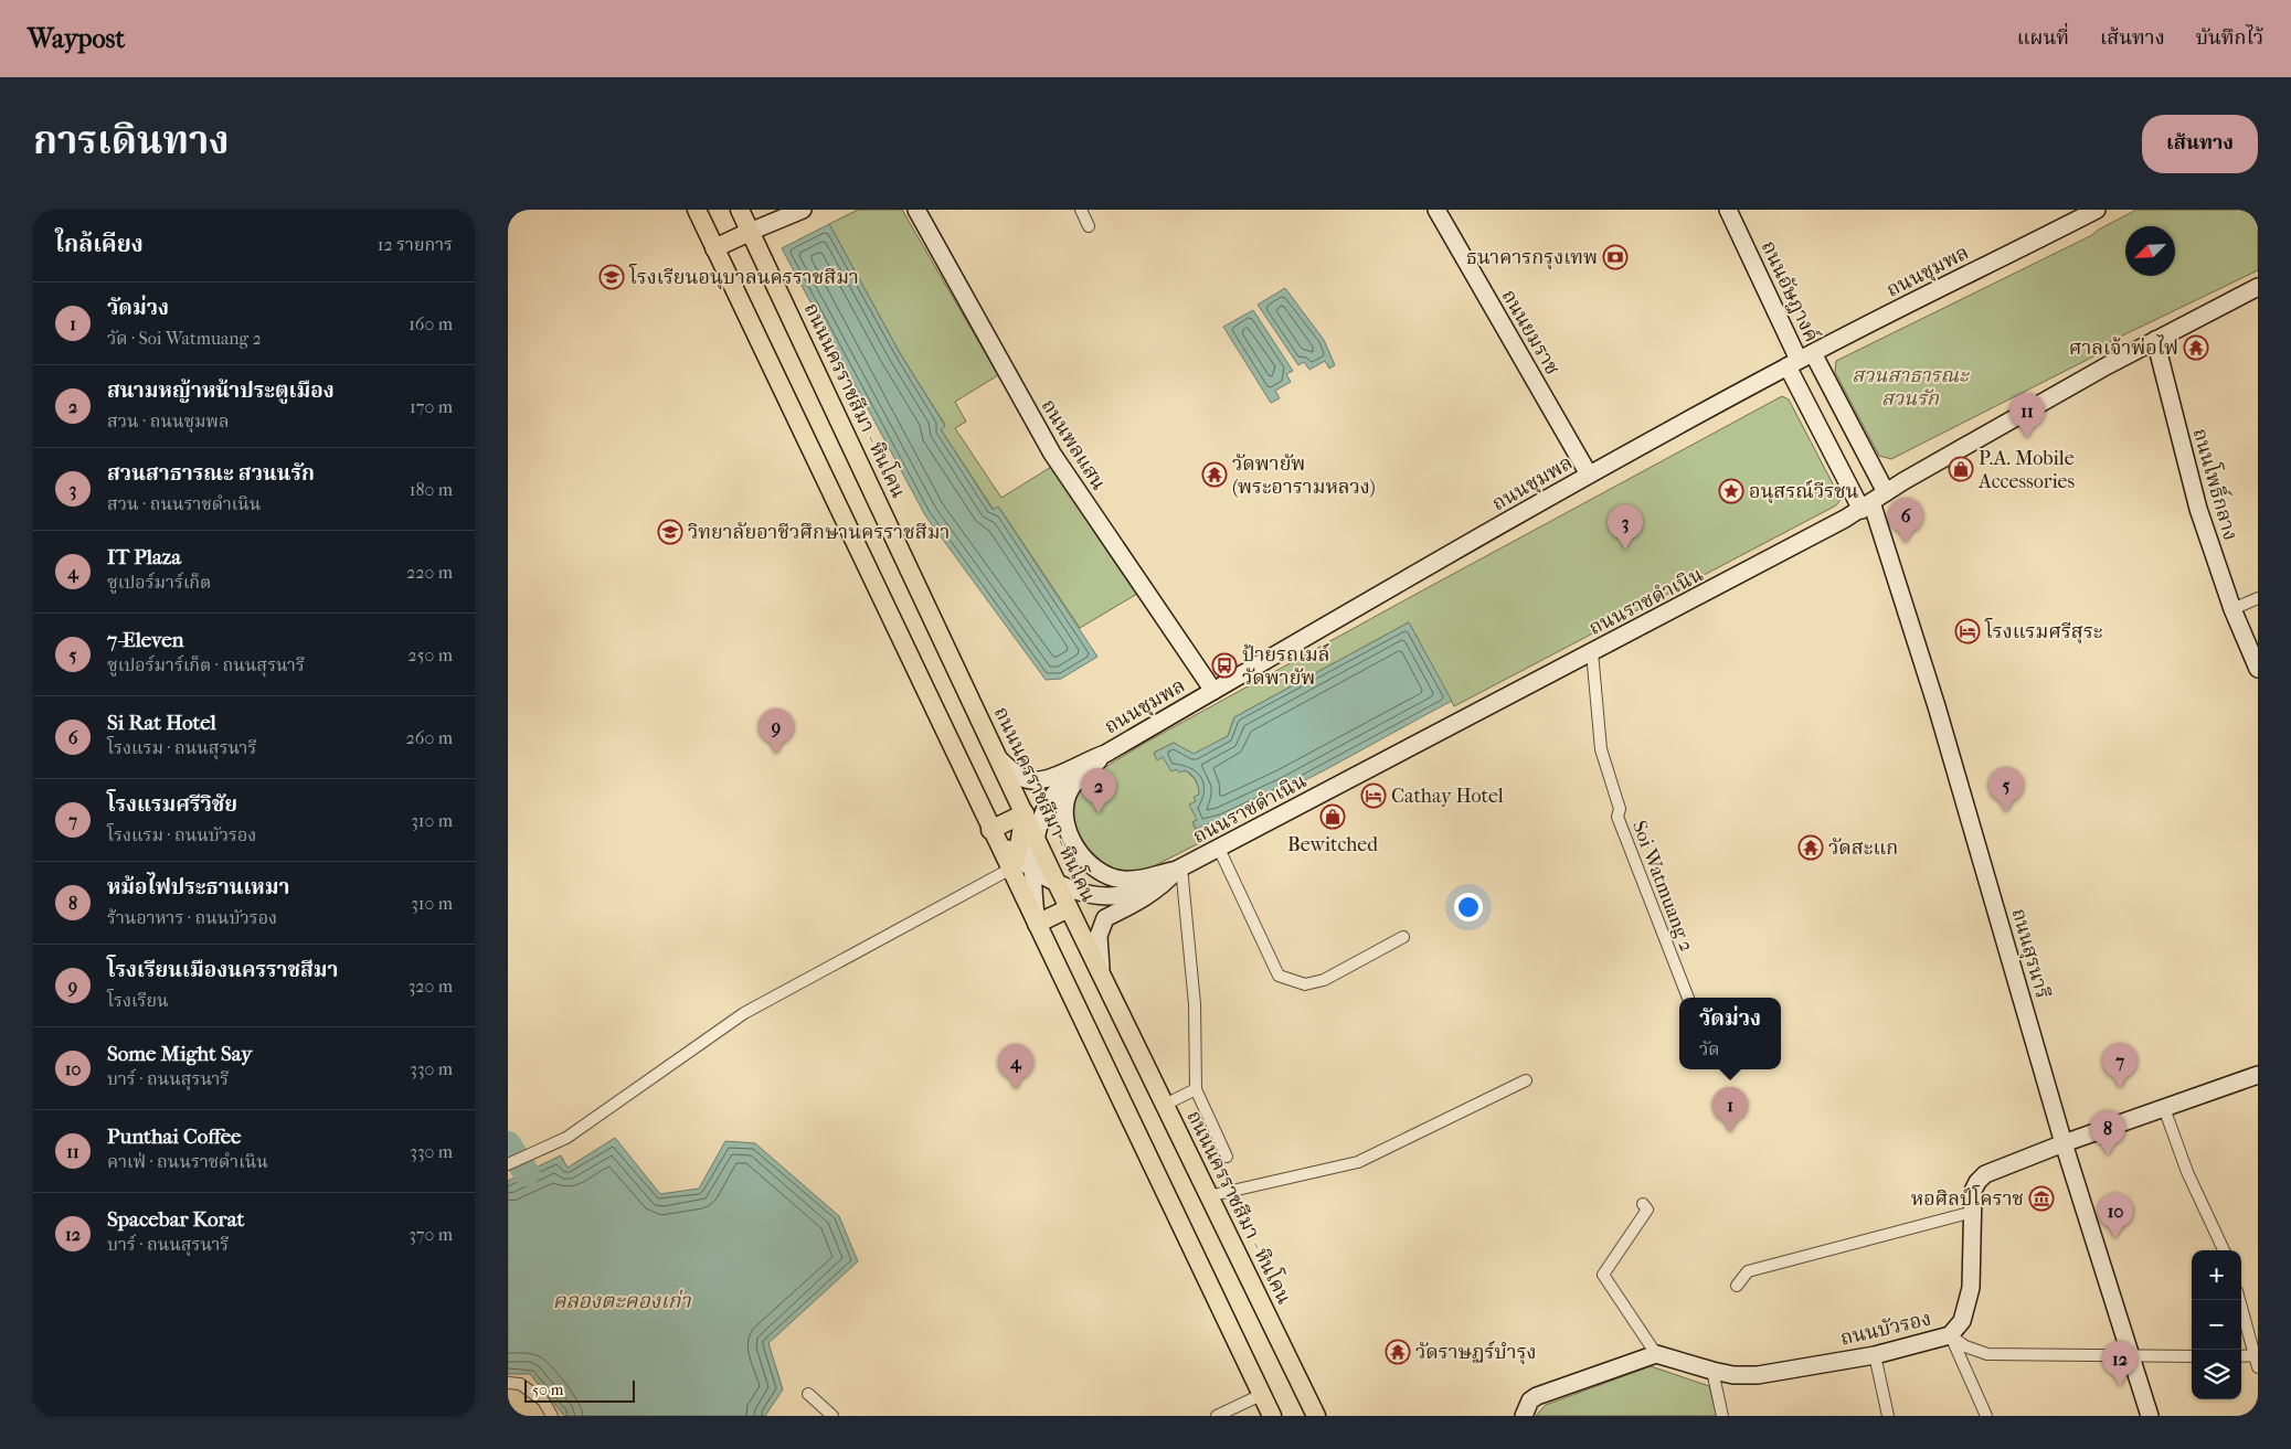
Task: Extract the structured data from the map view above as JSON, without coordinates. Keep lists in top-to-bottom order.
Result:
{
  "streets": {
    "main road": [
      "ถนนชุมพล",
      "ถนนอัษฎางค์",
      "ถนนยมราช",
      "ถนนนครราชสีมา - หินโคน",
      "ถนนพลแสน",
      "ถนนโพธิ์กลาง",
      "ถนนราชดำเนิน",
      "ถนนสุรนารี",
      "ถนนบัวรอง"
    ],
    "street": ["Soi Watmuang 2"]
  },
  "crossings": [
    ["ถนนชุมพล", "ถนนอัษฎางค์"],
    ["ถนนชุมพล", "ถนนยมราช"],
    ["ถนนชุมพล", "ถนนนครราชสีมา - หินโคน"],
    ["ถนนชุมพล", "ถนนพลแสน"],
    ["ถนนชุมพล", "ถนนสุรนารี"],
    ["ถนนอัษฎางค์", "ถนนสุรนารี"],
    ["ถนนนครราชสีมา - หินโคน", "ถนนราชดำเนิน"],
    ["ถนนโพธิ์กลาง", "ถนนราชดำเนิน"],
    ["ถนนราชดำเนิน", "Soi Watmuang 2"],
    ["ถนนราชดำเนิน", "ถนนสุรนารี"],
    ["ถนนสุรนารี", "ถนนบัวรอง"]
  ],
  "water": ["คลองตะคองเก่า"],
  "parks": ["สวนสาธารณะ สวนรัก"],
  "places": {
    "bank": ["ธนาคารกรุงเทพ"],
    "school or university": ["โรงเรียนอนุบาลนครราชสีมา", "วิทยาลัยอาชีวศึกษานครราชสีมา"],
    "temple": [
      "ศาลเจ้าพ่อไฟ",
      "วัดพายัพ (พระอารามหลวง)",
      "วัดสะแก",
      "วัดราษฏร์บำรุง"
    ],
    "shop": ["P.A. Mobile Accessories", "Bewitched"],
    "place": ["อนุสรณ์วีรชน"],
    "hotel": ["โรงแรมศรีสุระ", "Cathay Hotel"],
    "bus stop": ["ป้ายรถเมล์ วัดพายัพ"],
    "museum": ["หอศิลป์โคราช"]
  },
  "scale_bar": "50 m",
  "north": "bottom left",
  "page": {
    "header": "Waypost",
    "nav": ["แผนที่", "เส้นทาง", "บันทึกไว้"],
    "title": "การเดินทาง",
    "buttons": "เส้นทาง",
    "heading": ["ใกล้เคียง", "12 รายการ"],
    "list": [
      {
        "mark": "1",
        "name": "วัดม่วง",
        "note": "วัด · Soi Watmuang 2",
        "value": "160 m"
      },
      {
        "mark": "2",
        "name": "สนามหญ้าหน้าประตูเมือง",
        "note": "สวน · ถนนชุมพล",
        "value": "170 m"
      },
      {
        "mark": "3",
        "name": "สวนสาธารณะ สวนนรัก",
        "note": "สวน · ถนนราชดำเนิน",
        "value": "180 m"
      },
      {
        "mark": "4",
        "name": "IT Plaza",
        "note": "ซูเปอร์มาร์เก็ต",
        "value": "220 m"
      },
      {
        "mark": "5",
        "name": "7-Eleven",
        "note": "ซูเปอร์มาร์เก็ต · ถนนสุรนารี",
        "value": "250 m"
      },
      {
        "mark": "6",
        "name": "Si Rat Hotel",
        "note": "โรงแรม · ถนนสุรนารี",
        "value": "260 m"
      },
      {
        "mark": "7",
        "name": "โรงแรมศรีวิชัย",
        "note": "โรงแรม · ถนนบัวรอง",
        "value": "310 m"
      },
      {
        "mark": "8",
        "name": "หม้อไฟประธานเหมา",
        "note": "ร้านอาหาร · ถนนบัวรอง",
        "value": "310 m"
      },
      {
        "mark": "9",
        "name": "โรงเรียนเมืองนครราชสีมา",
        "note": "โรงเรียน",
        "value": "320 m"
      },
      {
        "mark": "10",
        "name": "Some Might Say",
        "note": "บาร์ · ถนนสุรนารี",
        "value": "330 m"
      },
      {
        "mark": "11",
        "name": "Punthai Coffee",
        "note": "คาเฟ่ · ถนนราชดำเนิน",
        "value": "330 m"
      },
      {
        "mark": "12",
        "name": "Spacebar Korat",
        "note": "บาร์ · ถนนสุรนารี",
        "value": "370 m"
      }
    ],
    "pins": [
      "11",
      "6",
      "3",
      "9",
      "5",
      "2",
      "7",
      "4",
      "1",
      "8",
      "10",
      "12"
    ],
    "popup": ["วัดม่วง", "วัด"],
    "map_buttons": ["+", "−"],
    "scale": "50 m"
  }
}
